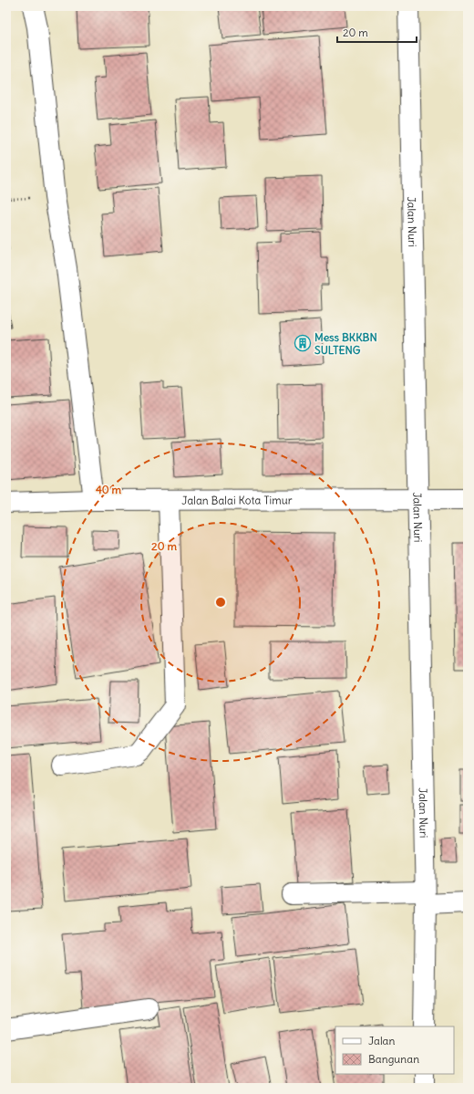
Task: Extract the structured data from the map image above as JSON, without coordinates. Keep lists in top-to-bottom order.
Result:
{
  "streets": {
    "street": ["Jalan Nuri", "Jalan Balai Kota Timur"]
  },
  "crossings": [
    ["Jalan Nuri", "Jalan Balai Kota Timur"]
  ],
  "places": {
    "building": ["Mess BKKBN SULTENG"]
  },
  "legend": ["Jalan", "Bangunan"],
  "scale_bar": "20 m",
  "rings": ["40 m", "20 m"]
}
